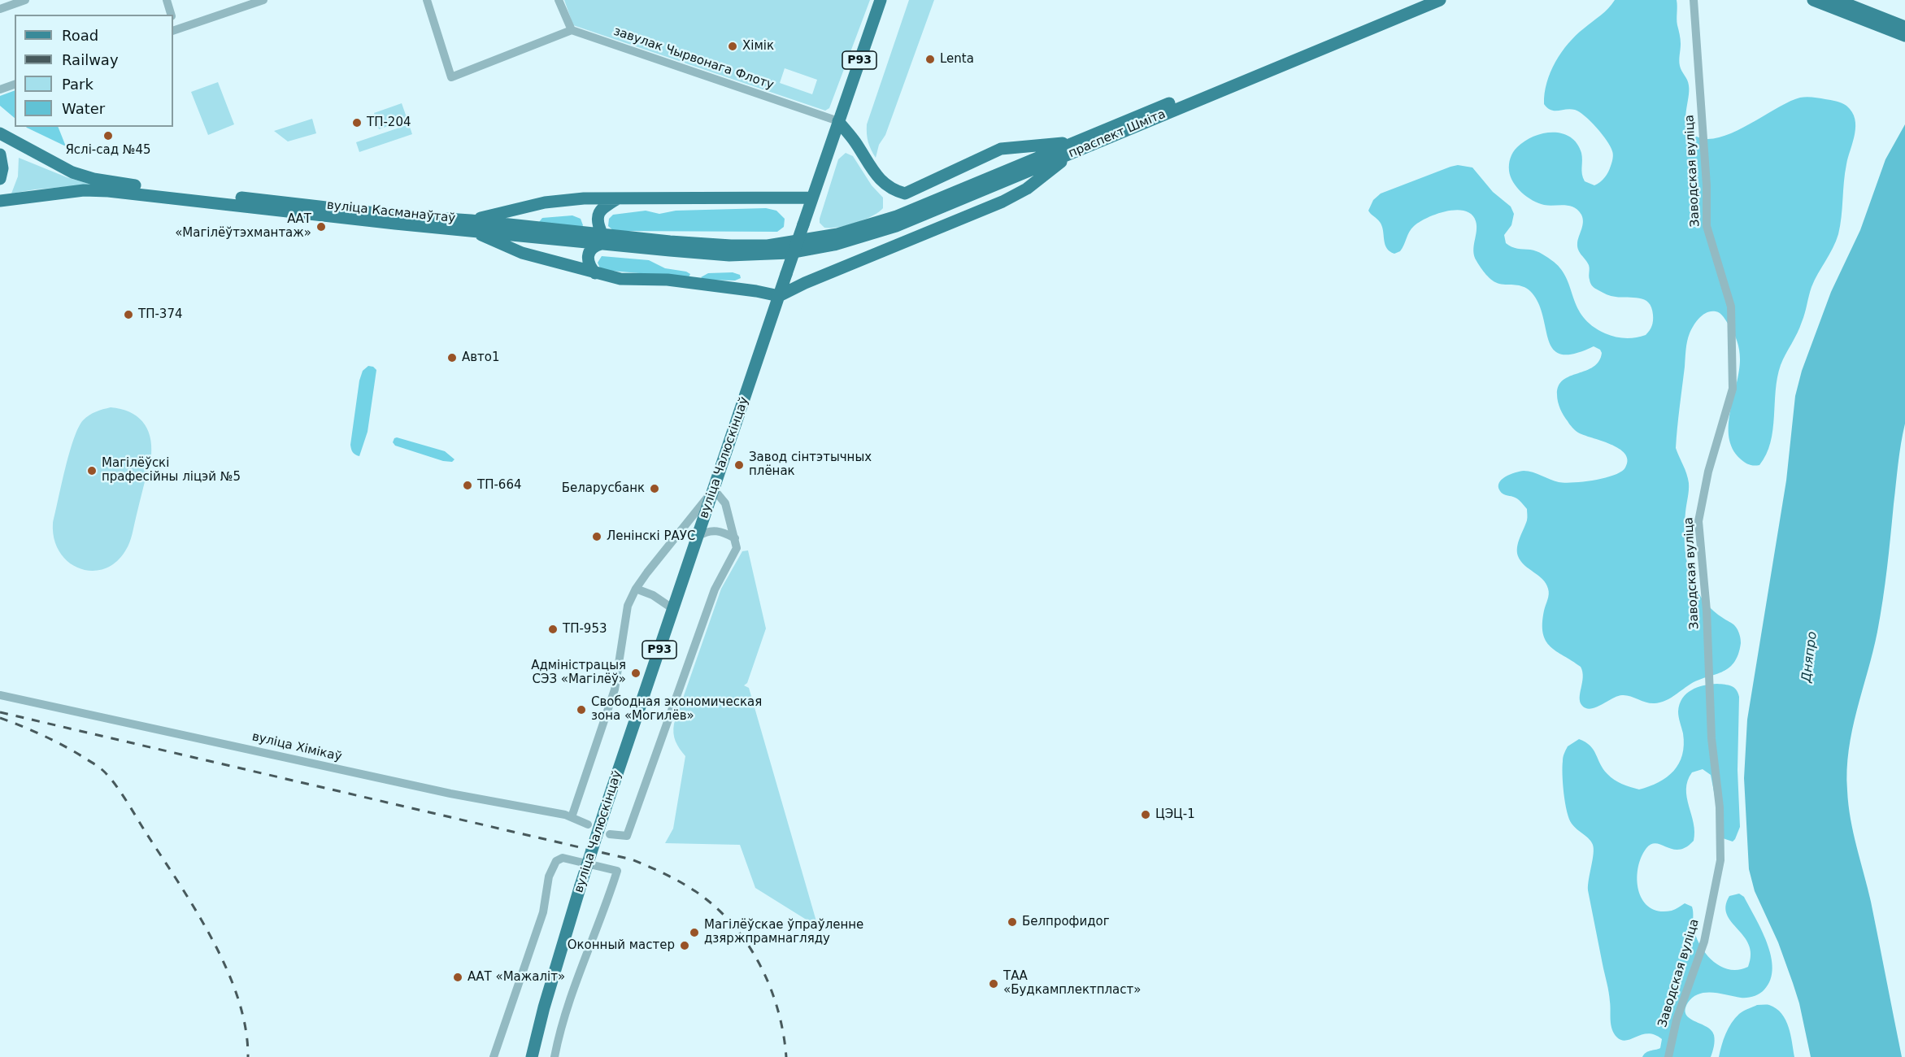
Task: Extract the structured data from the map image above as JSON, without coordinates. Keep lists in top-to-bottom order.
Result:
{
  "streets": {
    "main road": [
      "Р93",
      "праспект Шміта",
      "вуліца Касманаўтаў",
      "вуліца Чалюскінцаў"
    ],
    "street": ["завулак Чырвонага Флоту", "Заводская вуліца", "вуліца Хімікаў"]
  },
  "crossings": [
    ["завулак Чырвонага Флоту", "вуліца Чалюскінцаў"],
    ["праспект Шміта", "вуліца Касманаўтаў"]
  ],
  "water": ["Дняпро"],
  "places": [
    "Хімік",
    "Lenta",
    "ТП-204",
    "Яслі-сад №45",
    "ААТ «Магілёўтэхмантаж»",
    "ТП-374",
    "Авто1",
    "Завод сінтэтычных плёнак",
    "Магілёўскі прафесійны ліцэй №5",
    "ТП-664",
    "Беларусбанк",
    "Ленінскі РАУС",
    "ТП-953",
    "Адміністрацыя СЭЗ «Магілёў»",
    "Свободная экономическая зона «Могилёв»",
    "ЦЭЦ-1",
    "Белпрофидог",
    "Магілёўскае ўпраўленне дзяржпрамнагляду",
    "Оконный мастер",
    "ААТ «Мажаліт»",
    "ТАА «Будкамплектпласт»"
  ],
  "legend": [
    "Road",
    "Railway",
    "Park",
    "Water"
  ]
}
